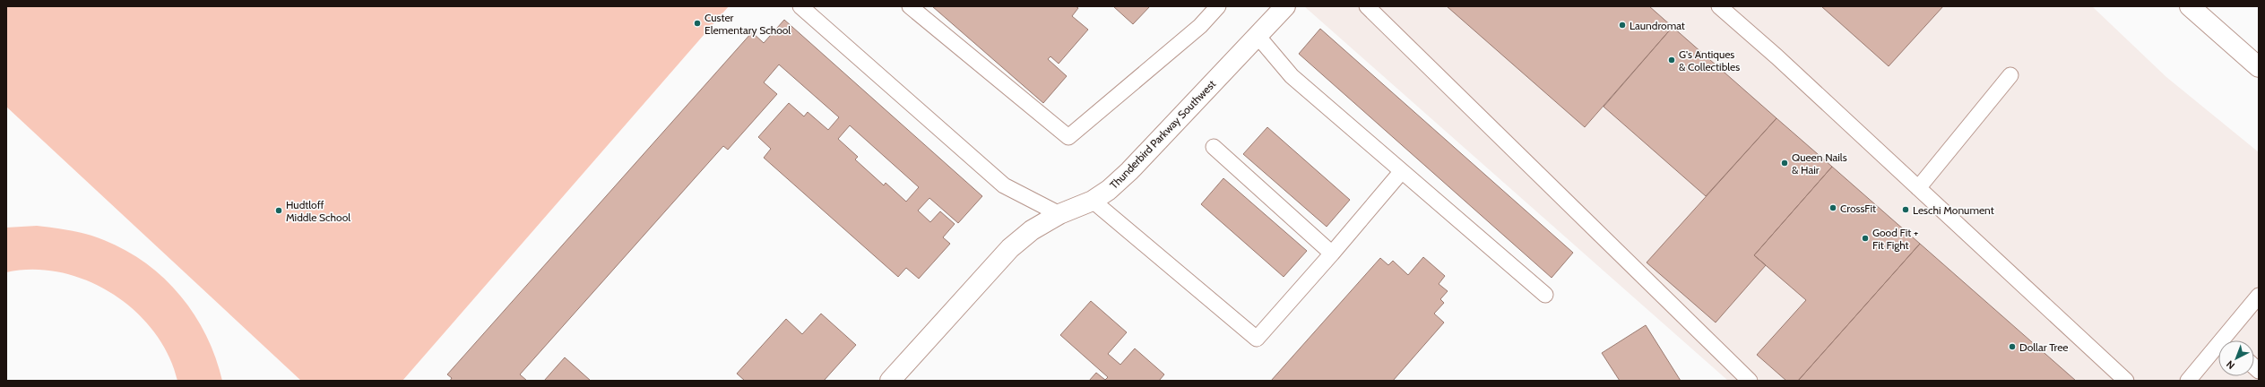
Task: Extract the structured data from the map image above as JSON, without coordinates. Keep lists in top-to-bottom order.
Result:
{
  "streets": {
    "street": ["Thunderbird Parkway Southwest"]
  },
  "places": [
    "Custer Elementary School",
    "Laundromat",
    "G's Antiques & Collectibles",
    "Queen Nails & Hair",
    "CrossFit",
    "Leschi Monument",
    "Hudtloff Middle School",
    "Good Fit + Fit Fight",
    "Dollar Tree"
  ],
  "north": "bottom left"
}
